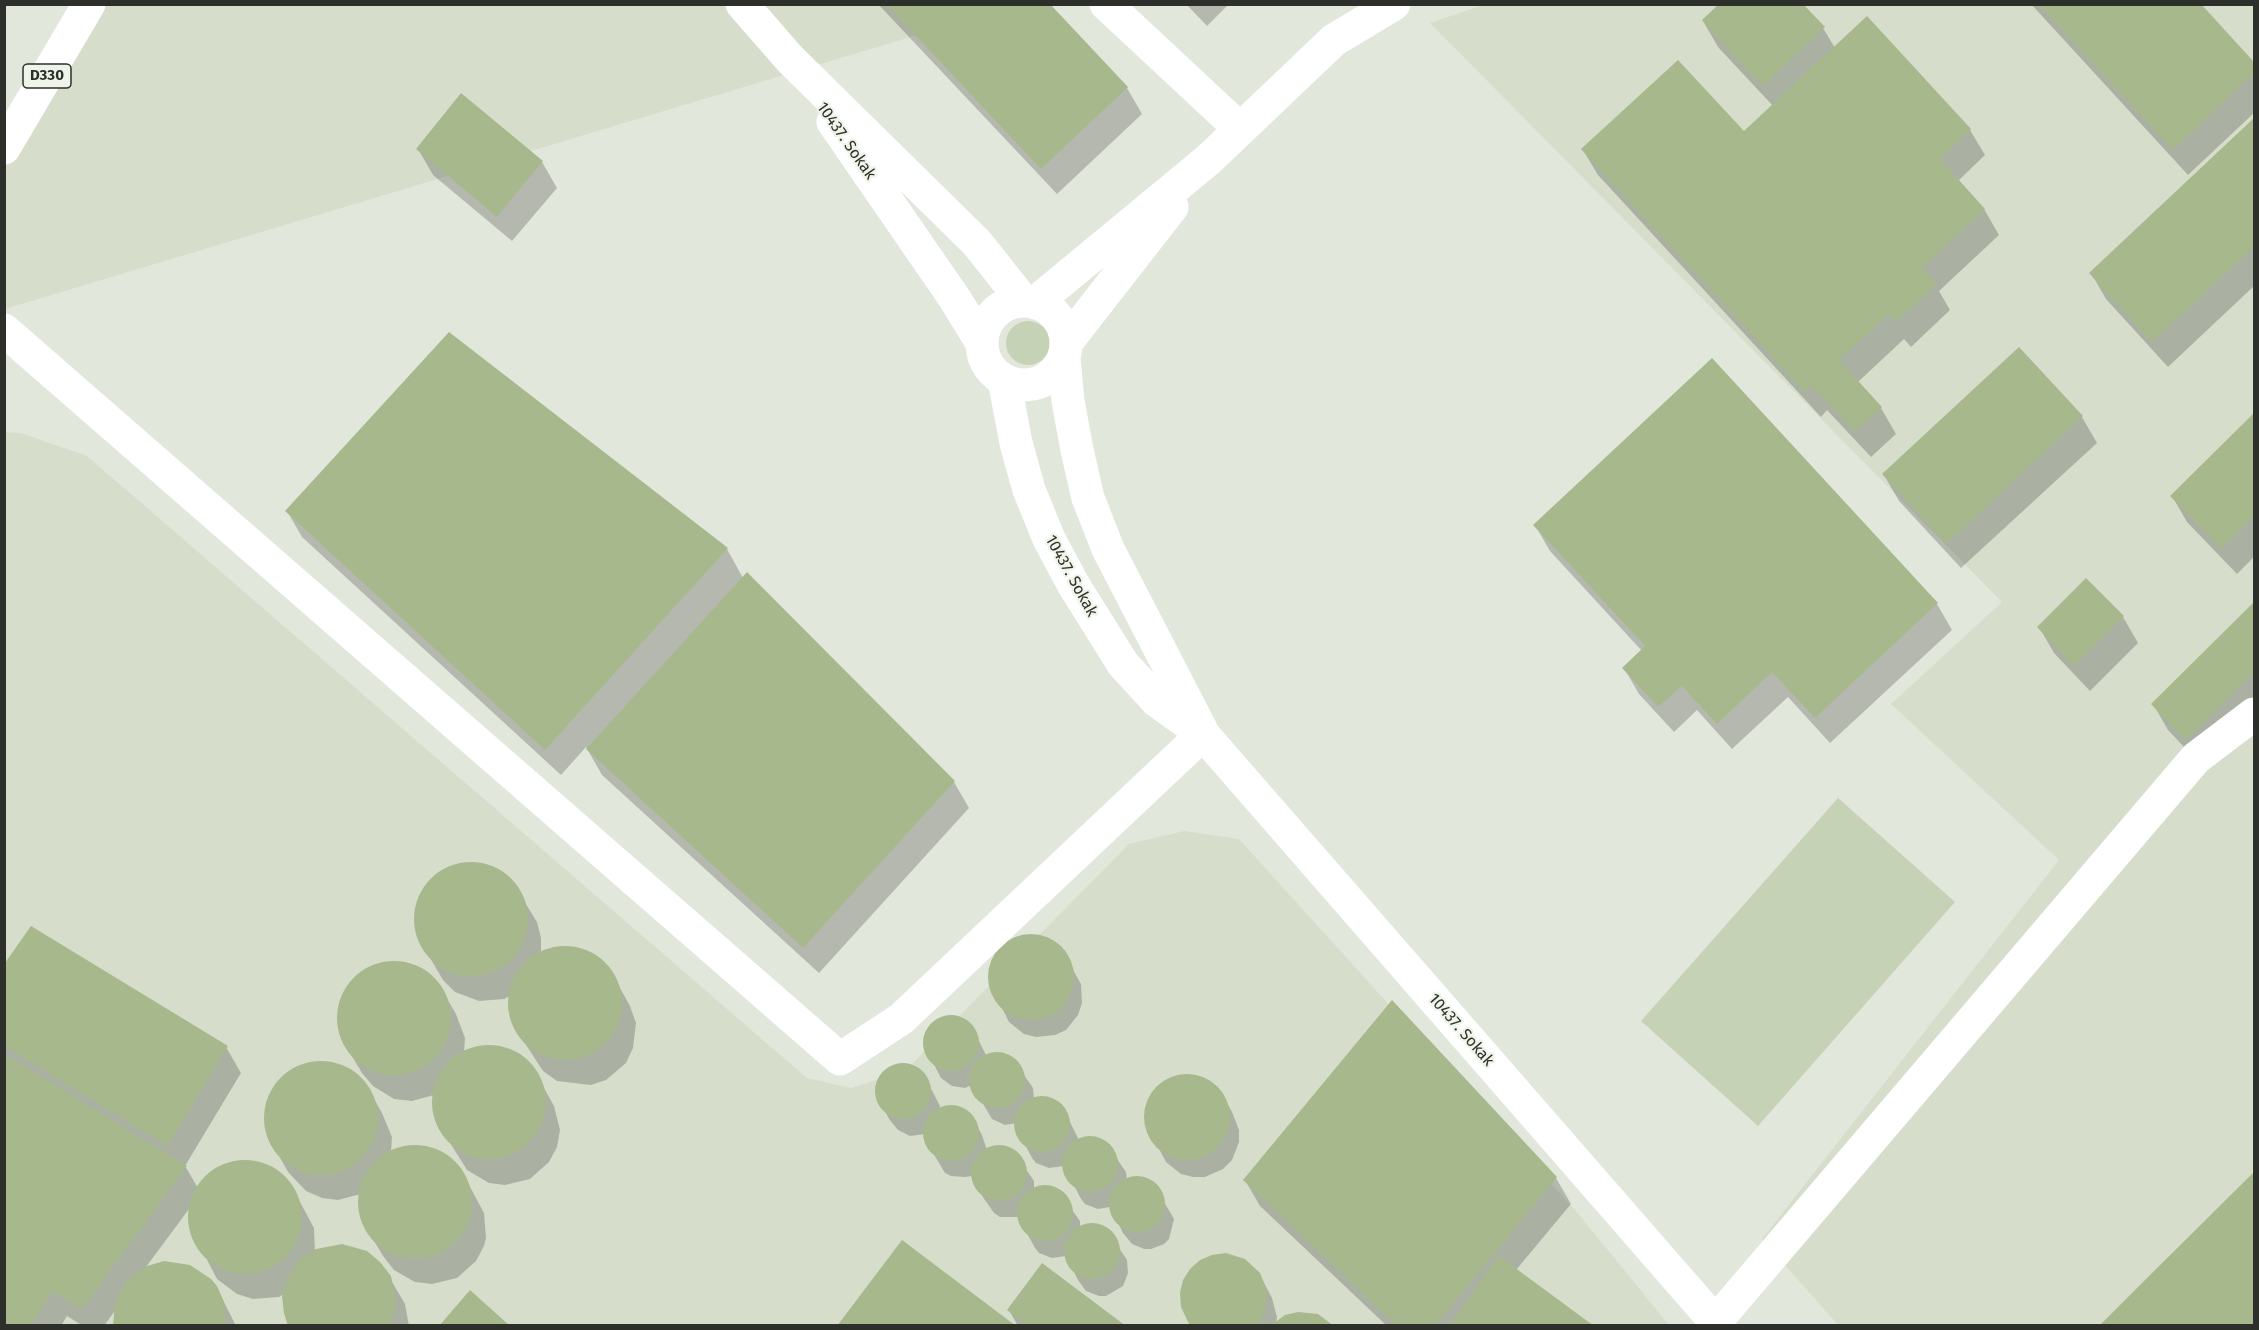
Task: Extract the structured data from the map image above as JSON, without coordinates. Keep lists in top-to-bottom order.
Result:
{
  "streets": {
    "main road": ["D330", "10437. Sokak"]
  }
}
